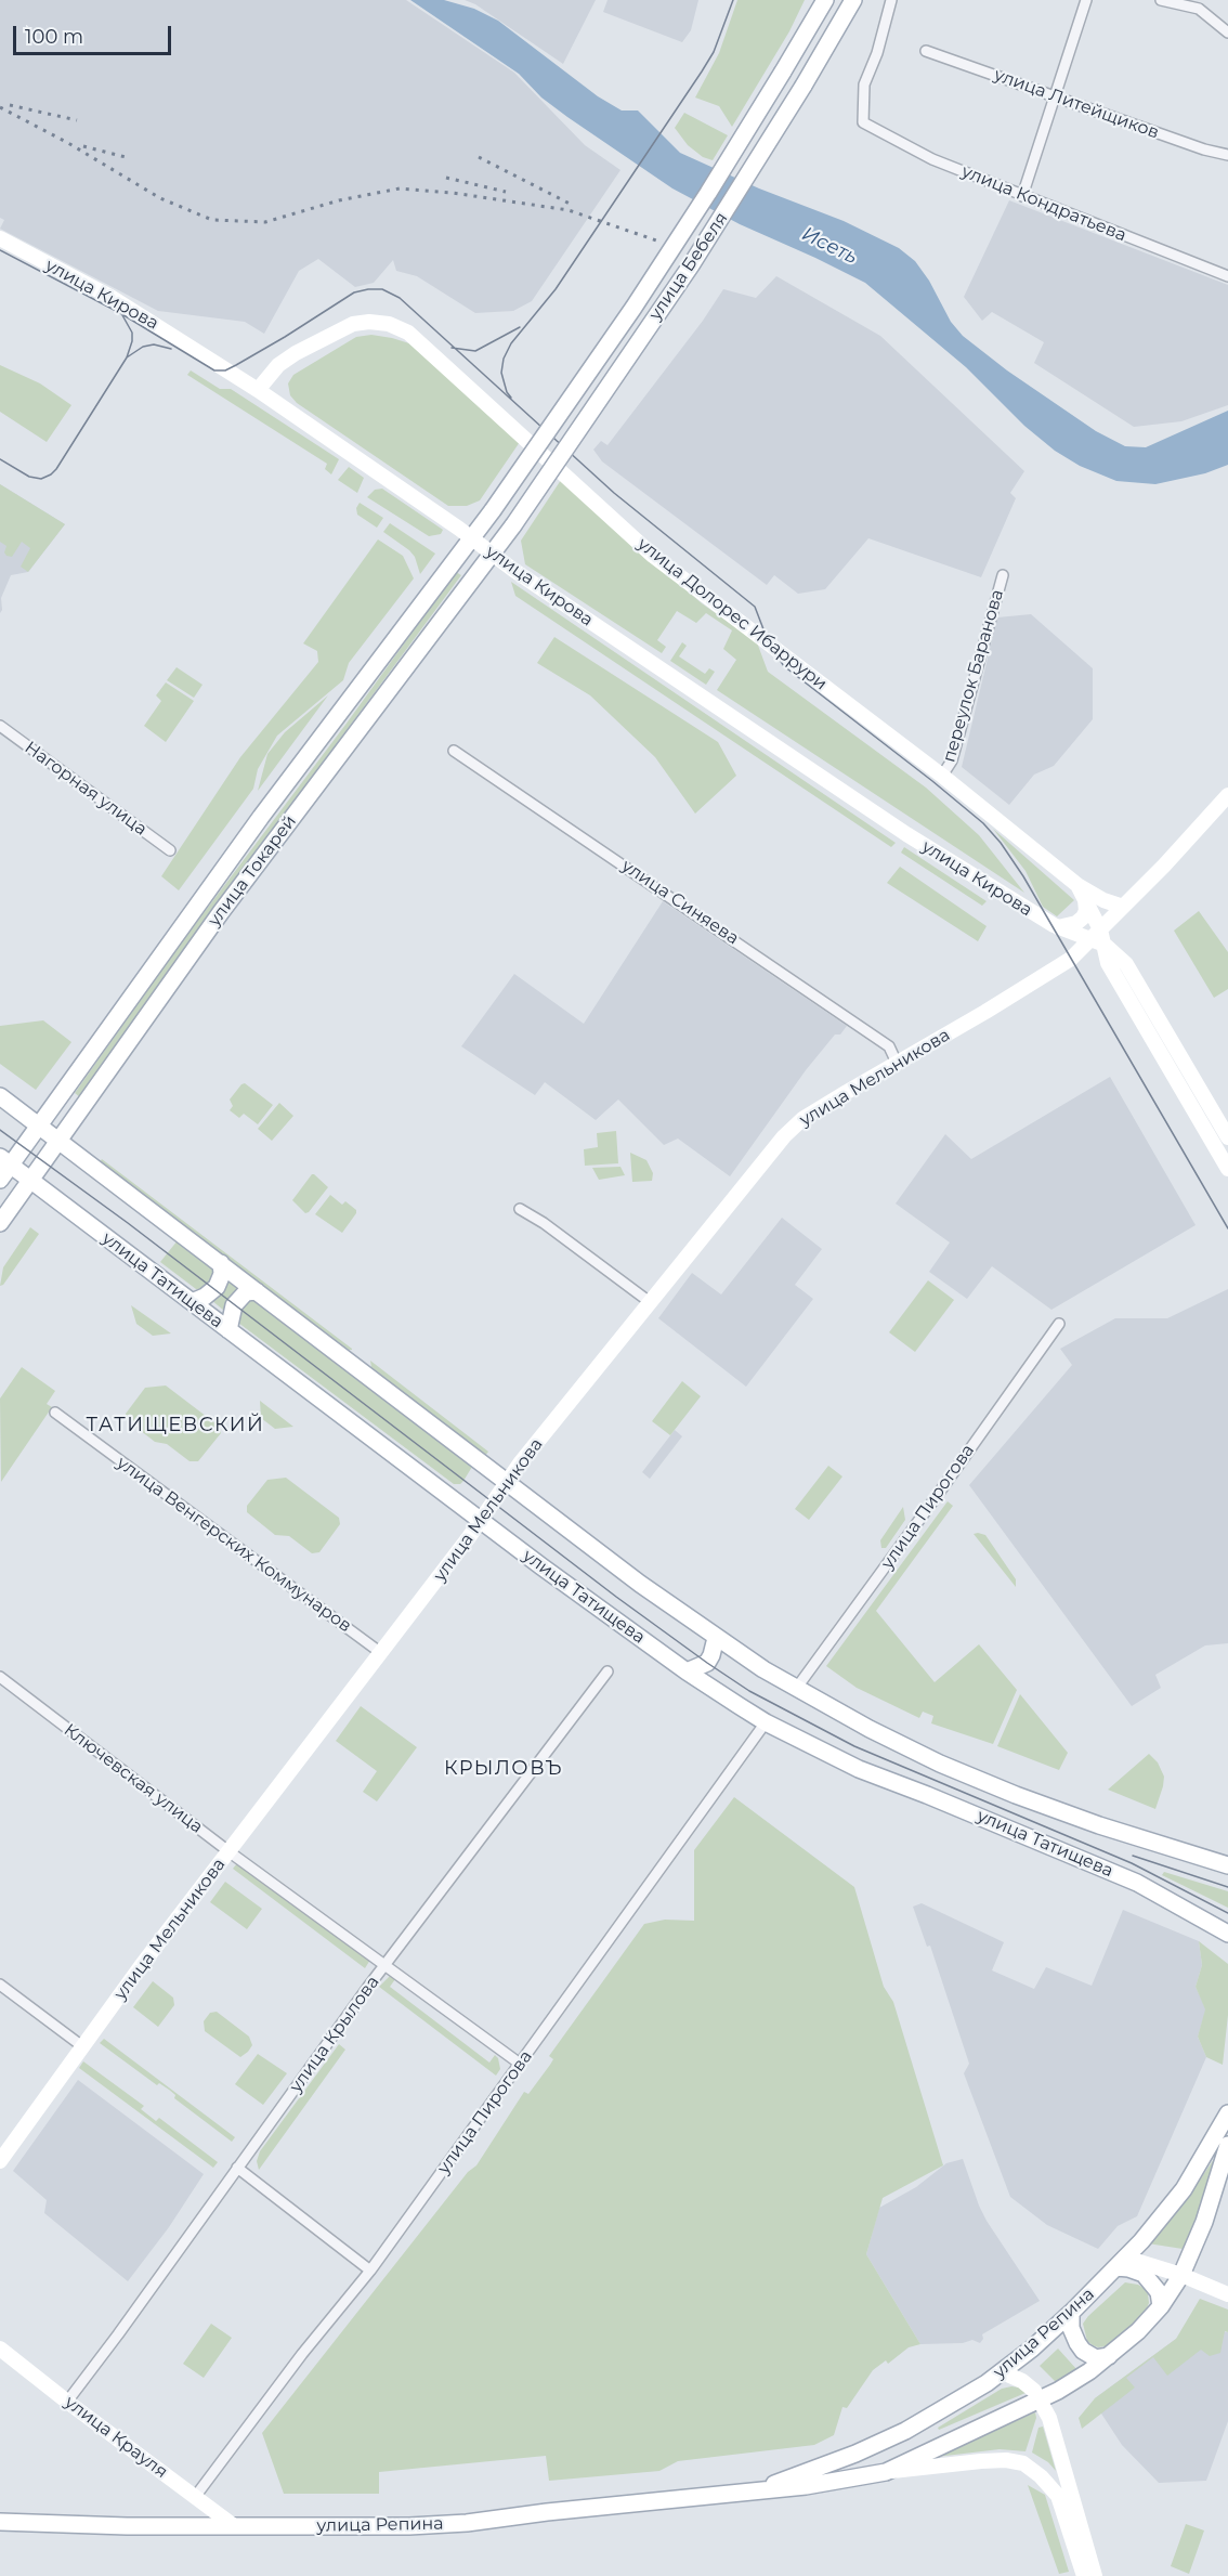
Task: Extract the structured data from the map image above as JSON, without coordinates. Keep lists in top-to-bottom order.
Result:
{
  "streets": {
    "main road": [
      "улица Бебеля",
      "улица Кирова",
      "улица Долорес Ибаррури",
      "улица Токарей",
      "улица Мельникова",
      "улица Татищева",
      "улица Репина",
      "улица Крауля"
    ],
    "street": [
      "улица Литейщиков",
      "улица Кондратьева",
      "переулок Баранова",
      "Нагорная улица",
      "улица Синяева",
      "улица Пирогова",
      "улица Венгерских Коммунаров",
      "Ключевская улица",
      "улица Крылова"
    ]
  },
  "crossings": [
    ["улица Бебеля", "улица Токарей"],
    ["улица Кирова", "улица Долорес Ибаррури"],
    ["улица Кирова", "улица Токарей"],
    ["улица Долорес Ибаррури", "переулок Баранова"],
    ["улица Токарей", "улица Татищева"],
    ["улица Синяева", "улица Мельникова"],
    ["улица Мельникова", "улица Татищева"],
    ["улица Мельникова", "улица Венгерских Коммунаров"],
    ["улица Мельникова", "Ключевская улица"],
    ["улица Татищева", "улица Пирогова"],
    ["улица Пирогова", "Ключевская улица"],
    ["улица Пирогова", "улица Крауля"],
    ["Ключевская улица", "улица Крылова"],
    ["улица Крылова", "улица Крауля"],
    ["улица Репина", "улица Крауля"]
  ],
  "districts": ["ТАТИЩЕВСКИЙ", "КРЫЛОВЪ"],
  "water": ["Исеть"],
  "scale_bar": "100 m"
}
